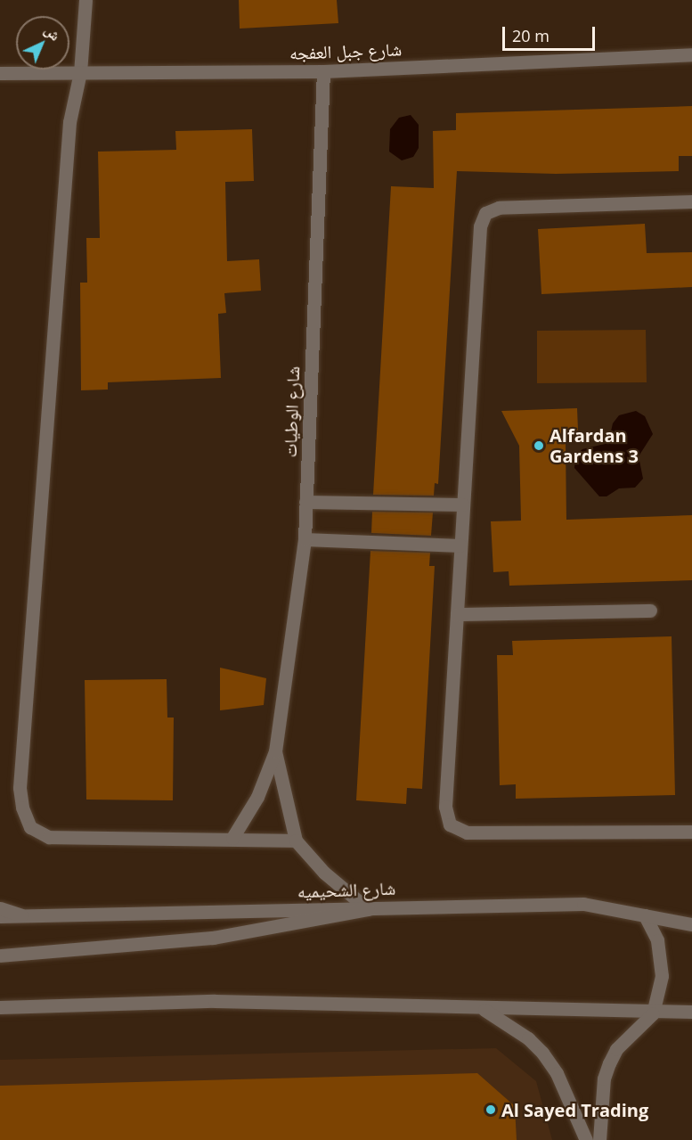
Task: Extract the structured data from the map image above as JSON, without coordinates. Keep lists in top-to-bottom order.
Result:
{
  "streets": {
    "street": ["شارع جبل العفجه", "شارع الوطيات", "شارع الشحيميه"]
  },
  "crossings": [
    ["شارع جبل العفجه", "شارع الوطيات"],
    ["شارع الوطيات", "شارع الشحيميه"]
  ],
  "places": ["Alfardan Gardens 3", "Al Sayed Trading"],
  "scale_bar": "20 m",
  "north": "top right"
}
